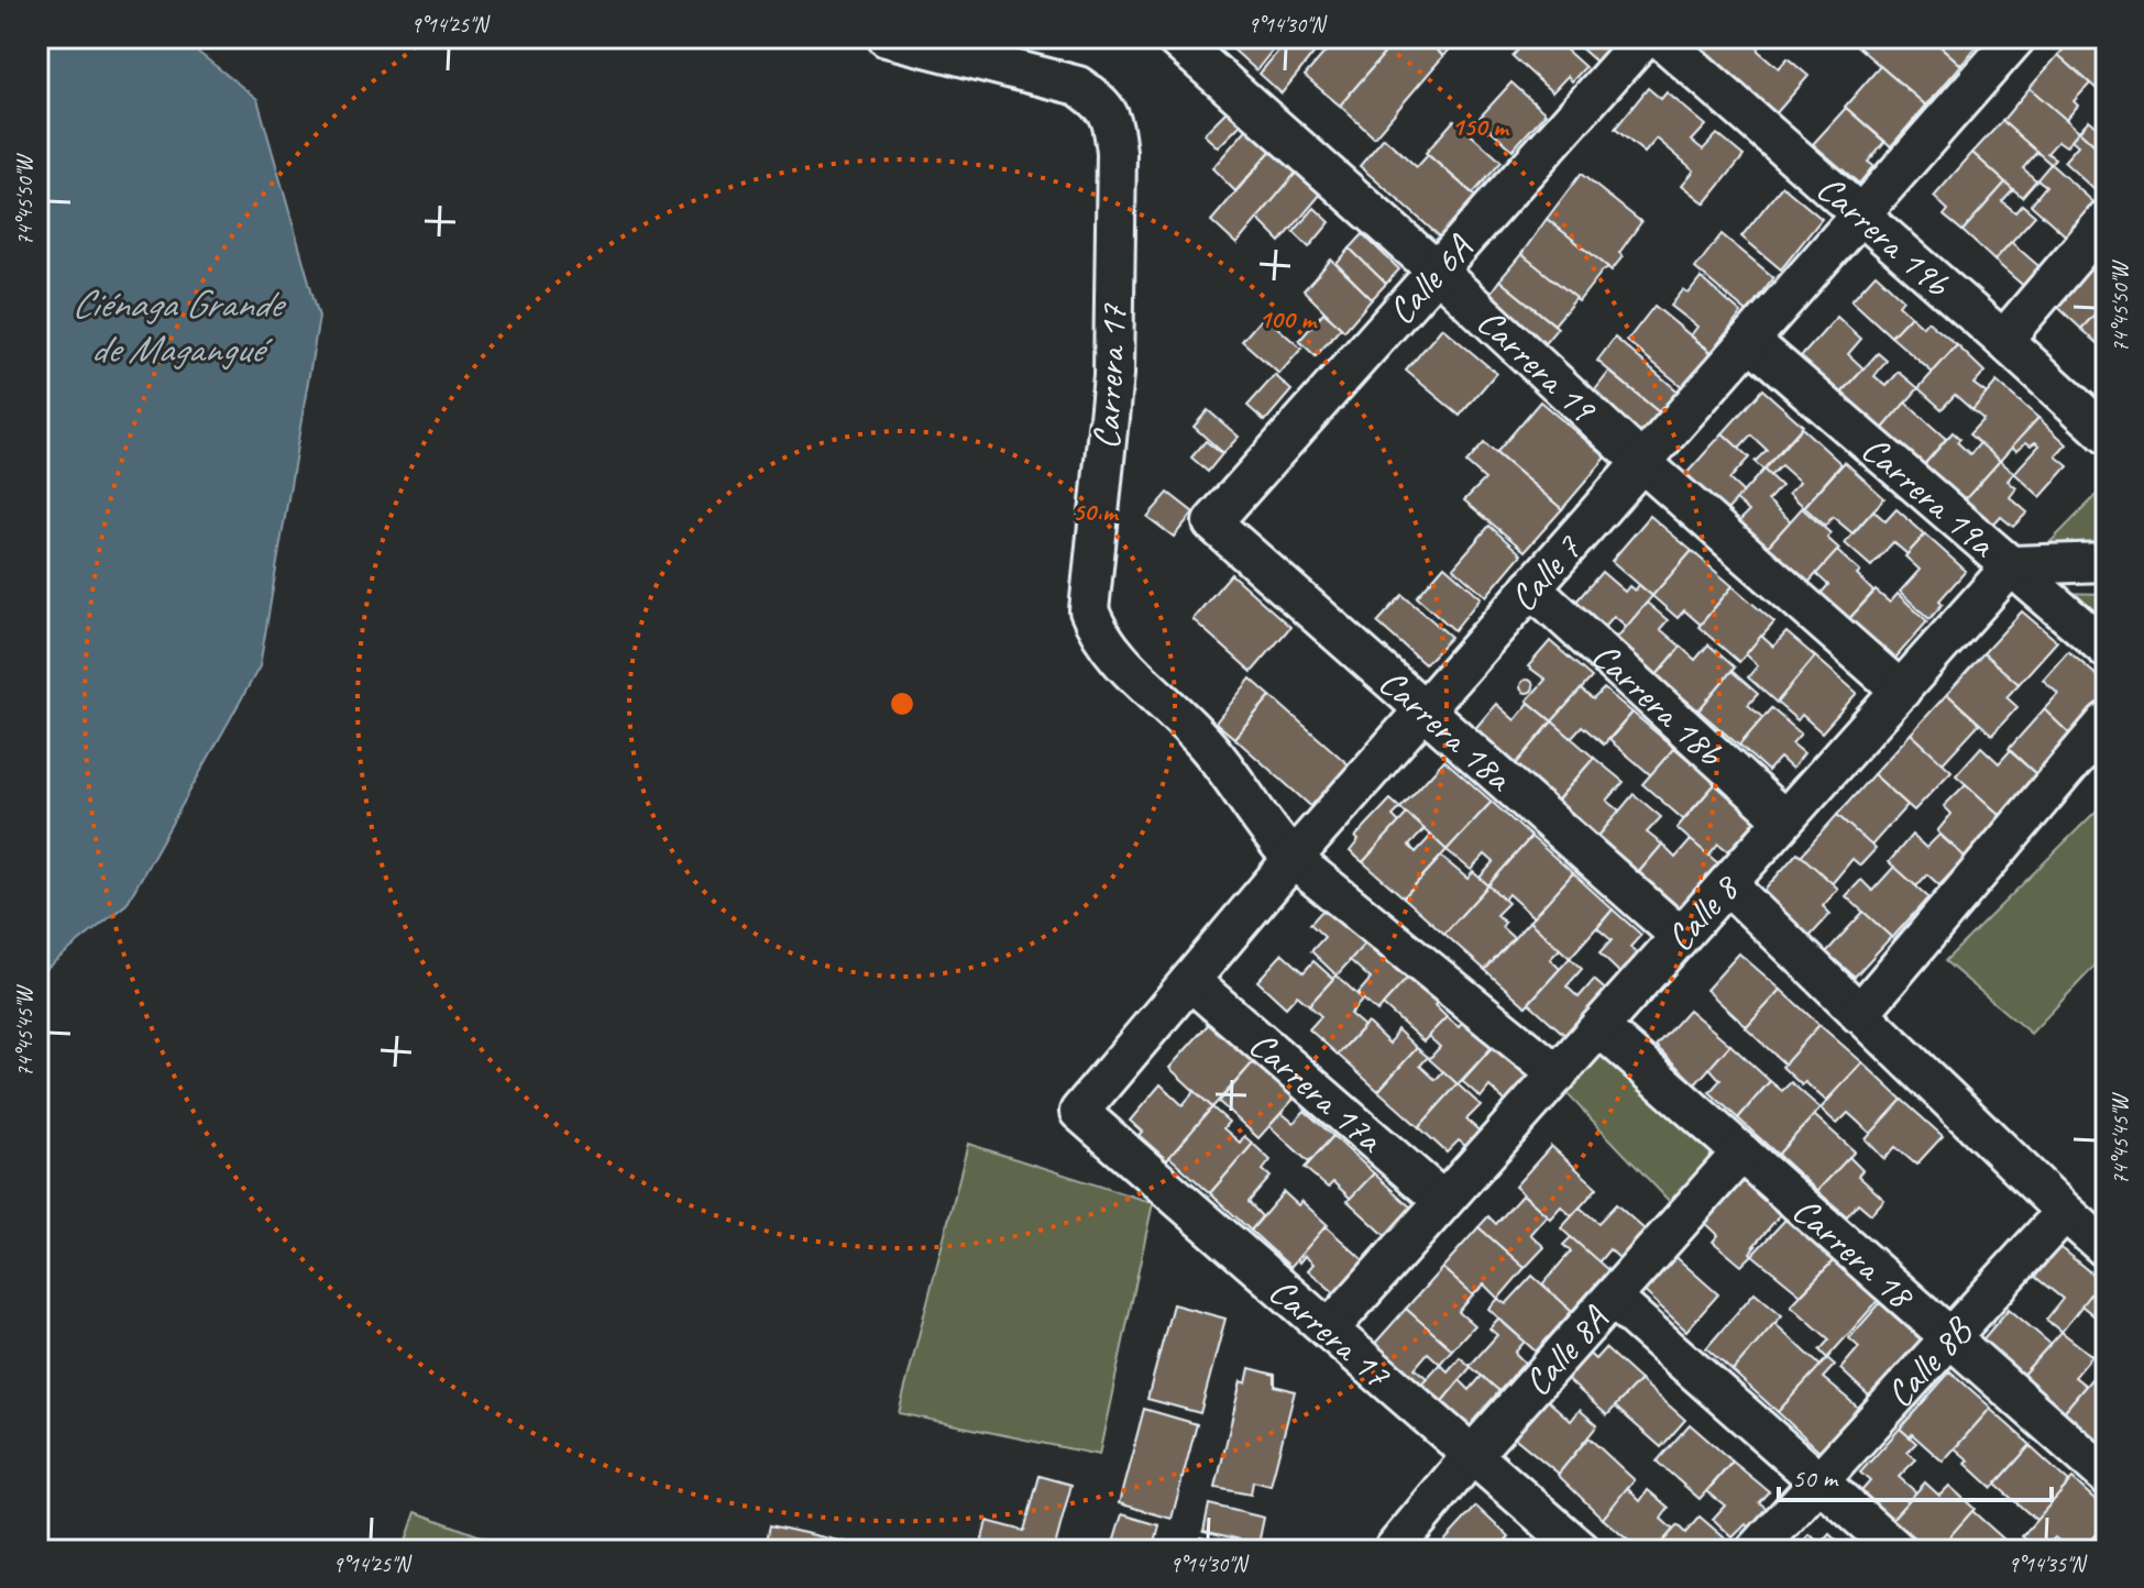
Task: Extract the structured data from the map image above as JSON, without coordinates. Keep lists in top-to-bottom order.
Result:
{
  "streets": {
    "street": [
      "Carrera 19b",
      "Calle 6A",
      "Carrera 19",
      "Carrera 17",
      "Carrera 19a",
      "Calle 7",
      "Carrera 18b",
      "Carrera 18a",
      "Calle 8",
      "Carrera 17a",
      "Carrera 18",
      "Calle 8A",
      "Calle 8B"
    ]
  },
  "crossings": [
    ["Carrera 19b", "Calle 7"],
    ["Calle 6A", "Carrera 19"],
    ["Calle 6A", "Carrera 18a"],
    ["Carrera 19", "Calle 7"],
    ["Carrera 19", "Calle 8"],
    ["Carrera 17", "Calle 7"],
    ["Carrera 17", "Calle 8"],
    ["Carrera 17", "Calle 8A"],
    ["Carrera 19a", "Calle 7"],
    ["Carrera 19a", "Calle 8"],
    ["Calle 7", "Carrera 18b"],
    ["Calle 7", "Carrera 18a"],
    ["Calle 7", "Carrera 17a"],
    ["Carrera 18b", "Calle 8"],
    ["Carrera 18a", "Calle 8"],
    ["Calle 8", "Carrera 17a"],
    ["Calle 8", "Carrera 18"],
    ["Carrera 18", "Calle 8A"],
    ["Carrera 18", "Calle 8B"]
  ],
  "water": ["Ciénaga Grande de Magangué"],
  "scale_bar": "50 m",
  "coordinates": [
    "9°14'25\"N",
    "9°14'30\"N",
    "74°45'50\"W",
    "74°45'45\"W",
    "9°14'35\"N"
  ],
  "rings": ["150 m", "100 m", "50 m"]
}
